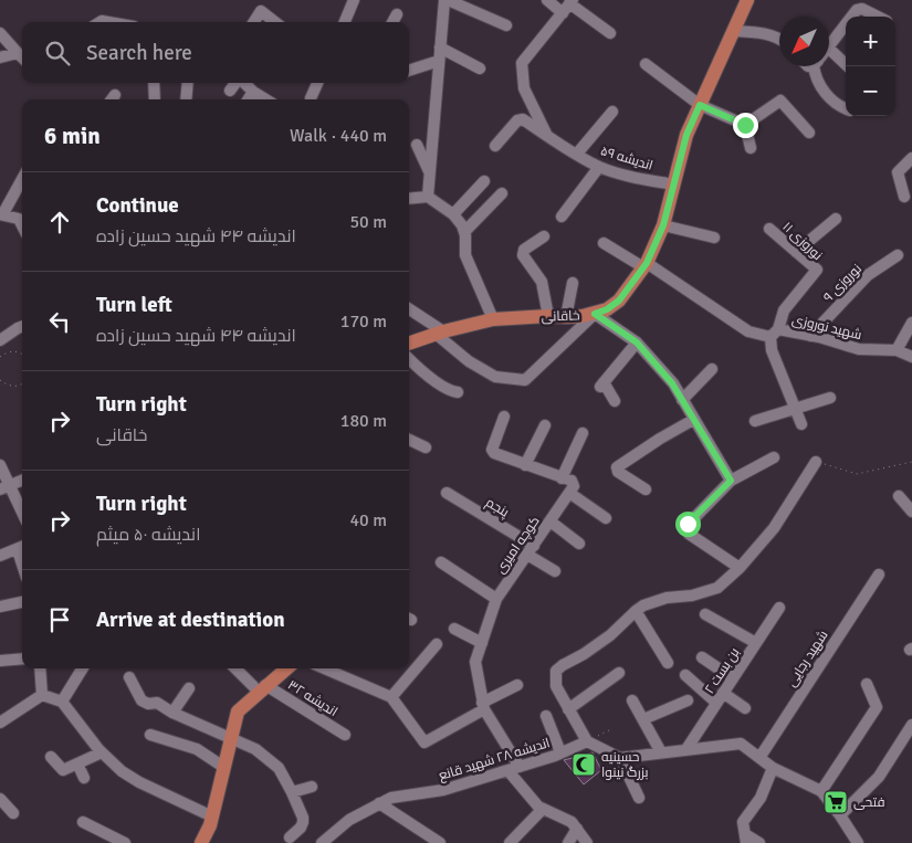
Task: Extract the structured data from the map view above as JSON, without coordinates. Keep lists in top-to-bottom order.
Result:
{
  "streets": {
    "main road": ["خاقانی"],
    "street": [
      "اندیشه ۵۹",
      "نوروزی ۱۱",
      "نوروزی ۹",
      "شهید نوروزی",
      "پنجم",
      "کوچه امیری",
      "شهید رجایی",
      "بن بست ۲",
      "اندیشه ۳۲",
      "اندیشه ۲۸ شهید قانع"
    ]
  },
  "crossings": [
    ["اندیشه ۵۹", "خاقانی"],
    ["نوروزی ۱۱", "شهید نوروزی"],
    ["نوروزی ۹", "شهید نوروزی"],
    ["خاقانی", "شهید نوروزی"],
    ["پنجم", "کوچه امیری"]
  ],
  "places": {
    "mosque": ["حسینیه بزرگ نینوا"],
    "supermarket": ["فتحی"]
  },
  "north": "bottom left",
  "page": {
    "map_buttons": ["+", "−"],
    "search": "Search here",
    "heading": ["6 min", "Walk · 440 m"],
    "list": [
      ["Continue", "اندیشه ۴۴ شهید حسین زاده", "50 m"],
      ["Turn left", "اندیشه ۴۴ شهید حسین زاده", "170 m"],
      ["Turn right", "خاقانی", "180 m"],
      ["Turn right", "اندیشه ۵۰ میثم", "40 m"],
      "Arrive at destination"
    ]
  }
}
